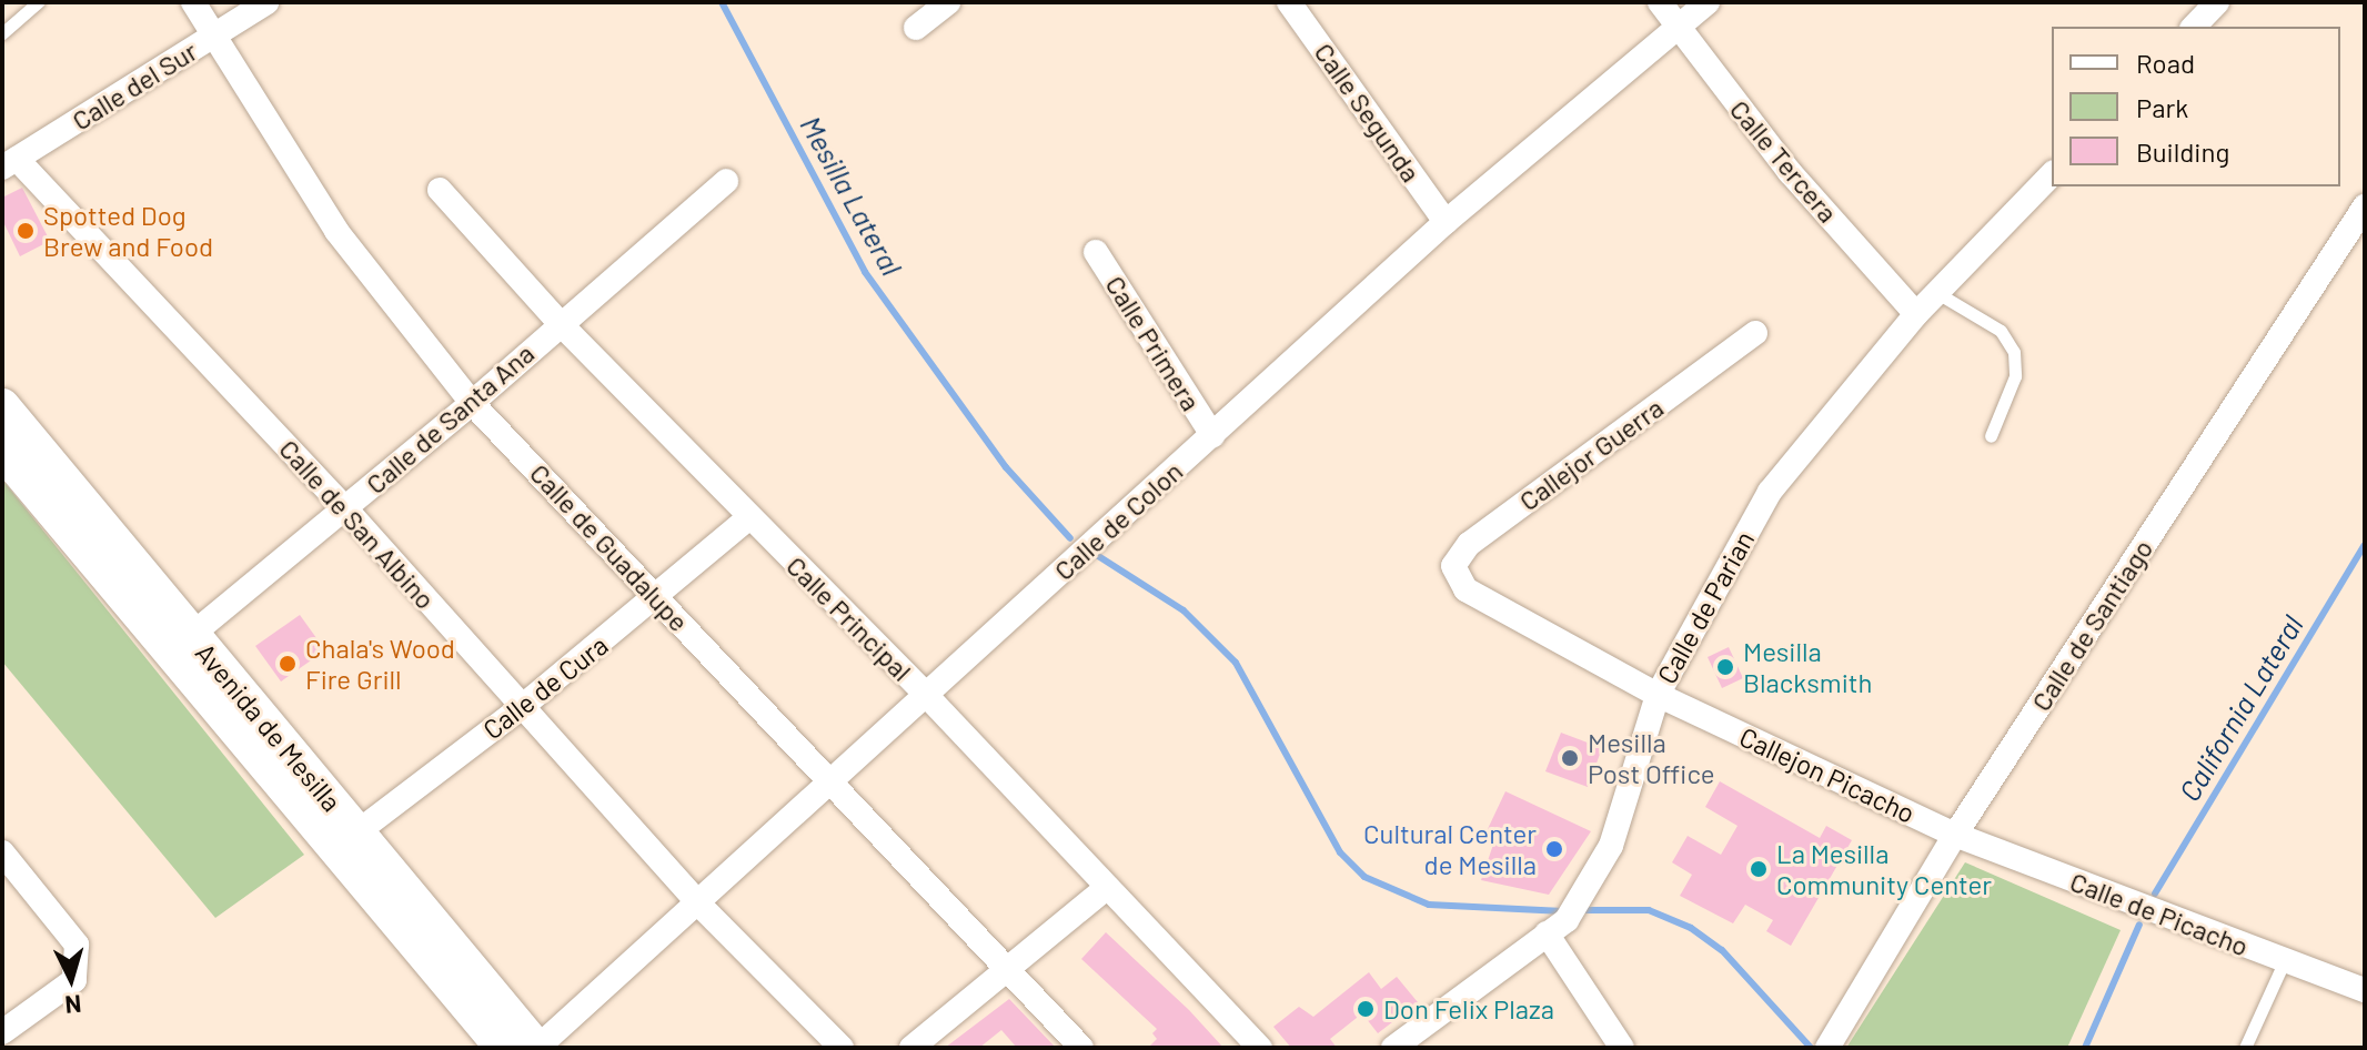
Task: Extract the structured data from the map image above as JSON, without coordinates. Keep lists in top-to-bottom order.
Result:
{
  "streets": {
    "main road": ["Avenida de Mesilla"],
    "street": [
      "Calle del Sur",
      "Calle Segunda",
      "Calle Tercera",
      "Calle Primera",
      "Calle de Santa Ana",
      "Callejor Guerra",
      "Calle de Colon",
      "Calle de San Albino",
      "Calle de Guadalupe",
      "Calle de Parian",
      "Calle Principal",
      "Calle de Santiago",
      "Calle de Cura",
      "Callejon Picacho",
      "Calle de Picacho"
    ]
  },
  "crossings": [
    ["Calle del Sur", "Calle de San Albino"],
    ["Calle del Sur", "Calle de Guadalupe"],
    ["Calle Segunda", "Calle de Colon"],
    ["Calle Tercera", "Calle de Colon"],
    ["Calle Tercera", "Calle de Parian"],
    ["Calle Primera", "Calle de Colon"],
    ["Calle de Santa Ana", "Calle de San Albino"],
    ["Calle de Santa Ana", "Calle de Guadalupe"],
    ["Calle de Santa Ana", "Calle Principal"],
    ["Calle de Santa Ana", "Avenida de Mesilla"],
    ["Callejor Guerra", "Callejon Picacho"],
    ["Calle de Colon", "Calle de San Albino"],
    ["Calle de Colon", "Calle de Guadalupe"],
    ["Calle de Colon", "Calle Principal"],
    ["Calle de Colon", "Avenida de Mesilla"],
    ["Calle de San Albino", "Calle de Cura"],
    ["Calle de Guadalupe", "Calle de Cura"],
    ["Calle de Parian", "Callejon Picacho"],
    ["Calle Principal", "Calle de Cura"],
    ["Calle de Santiago", "Callejon Picacho"],
    ["Calle de Santiago", "Calle de Picacho"],
    ["Calle de Cura", "Avenida de Mesilla"],
    ["Callejon Picacho", "Calle de Picacho"]
  ],
  "water": ["Mesilla Lateral", "California Lateral"],
  "places": [
    "Spotted Dog Brew and Food",
    "Chala's Wood Fire Grill",
    "Mesilla Blacksmith",
    "Mesilla Post Office",
    "Cultural Center de Mesilla",
    "La Mesilla Community Center",
    "Don Felix Plaza"
  ],
  "legend": ["Road", "Park", "Building"],
  "north": "bottom"
}
